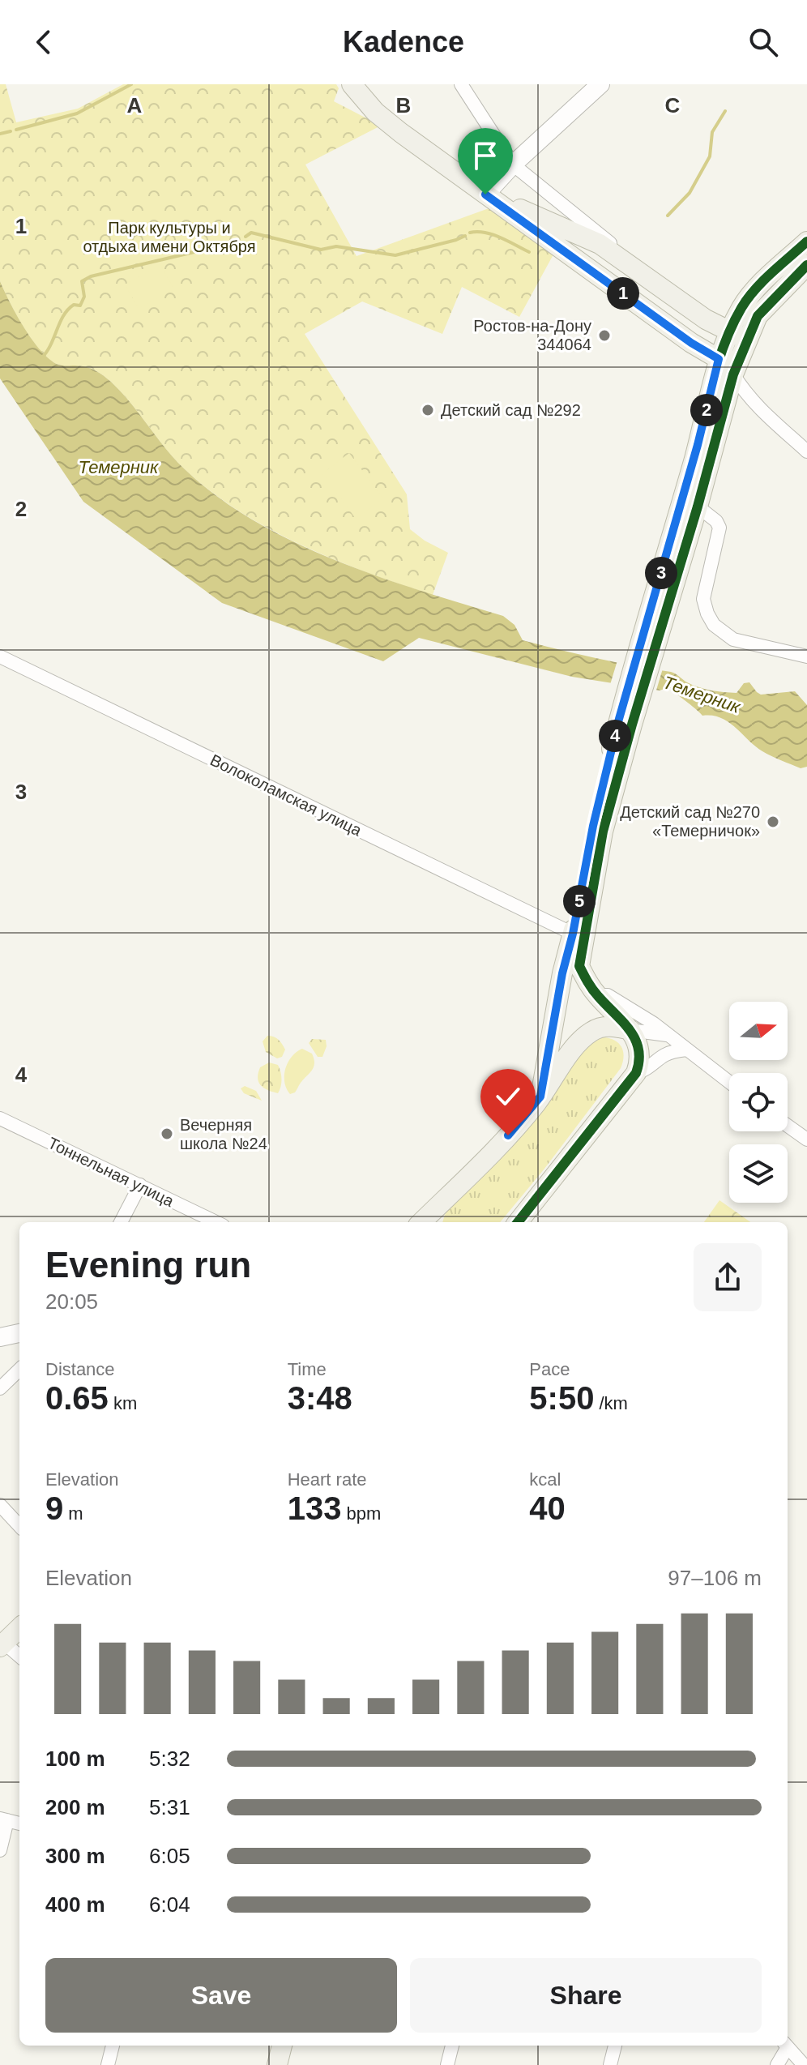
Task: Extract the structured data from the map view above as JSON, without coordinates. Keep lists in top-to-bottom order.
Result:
{
  "streets": {
    "street": ["Волоколамская улица", "Тоннельная улица"]
  },
  "water": ["Темерник"],
  "parks": ["Парк культуры и отдыха имени Октября"],
  "places": [
    "Ростов-на-Дону 344064",
    "Детский сад №292",
    "Детский сад №270 «Темерничок»",
    "Вечерняя школа №24"
  ],
  "north": "right",
  "page": {
    "header": "Kadence",
    "pins": [
      "1",
      "2",
      "3",
      "4",
      "5"
    ],
    "heading": ["Evening run", "20:05"],
    "stats": [
      ["Distance", "0.65 km"],
      ["Time", "3:48"],
      ["Pace", "5:50 /km"],
      ["Elevation", "9 m"],
      ["Heart rate", "133 bpm"],
      ["kcal", "40"]
    ],
    "chart": ["Elevation", "97–106 m"],
    "list": [
      {
        "name": "100 m",
        "note": "5:32"
      },
      {
        "name": "200 m",
        "note": "5:31"
      },
      {
        "name": "300 m",
        "note": "6:05"
      },
      {
        "name": "400 m",
        "note": "6:04"
      }
    ],
    "buttons": ["Save", "Share"]
  },
  "grid": {
    "columns": ["A", "B", "C"],
    "rows": [
      "1",
      "2",
      "3",
      "4"
    ]
  }
}
